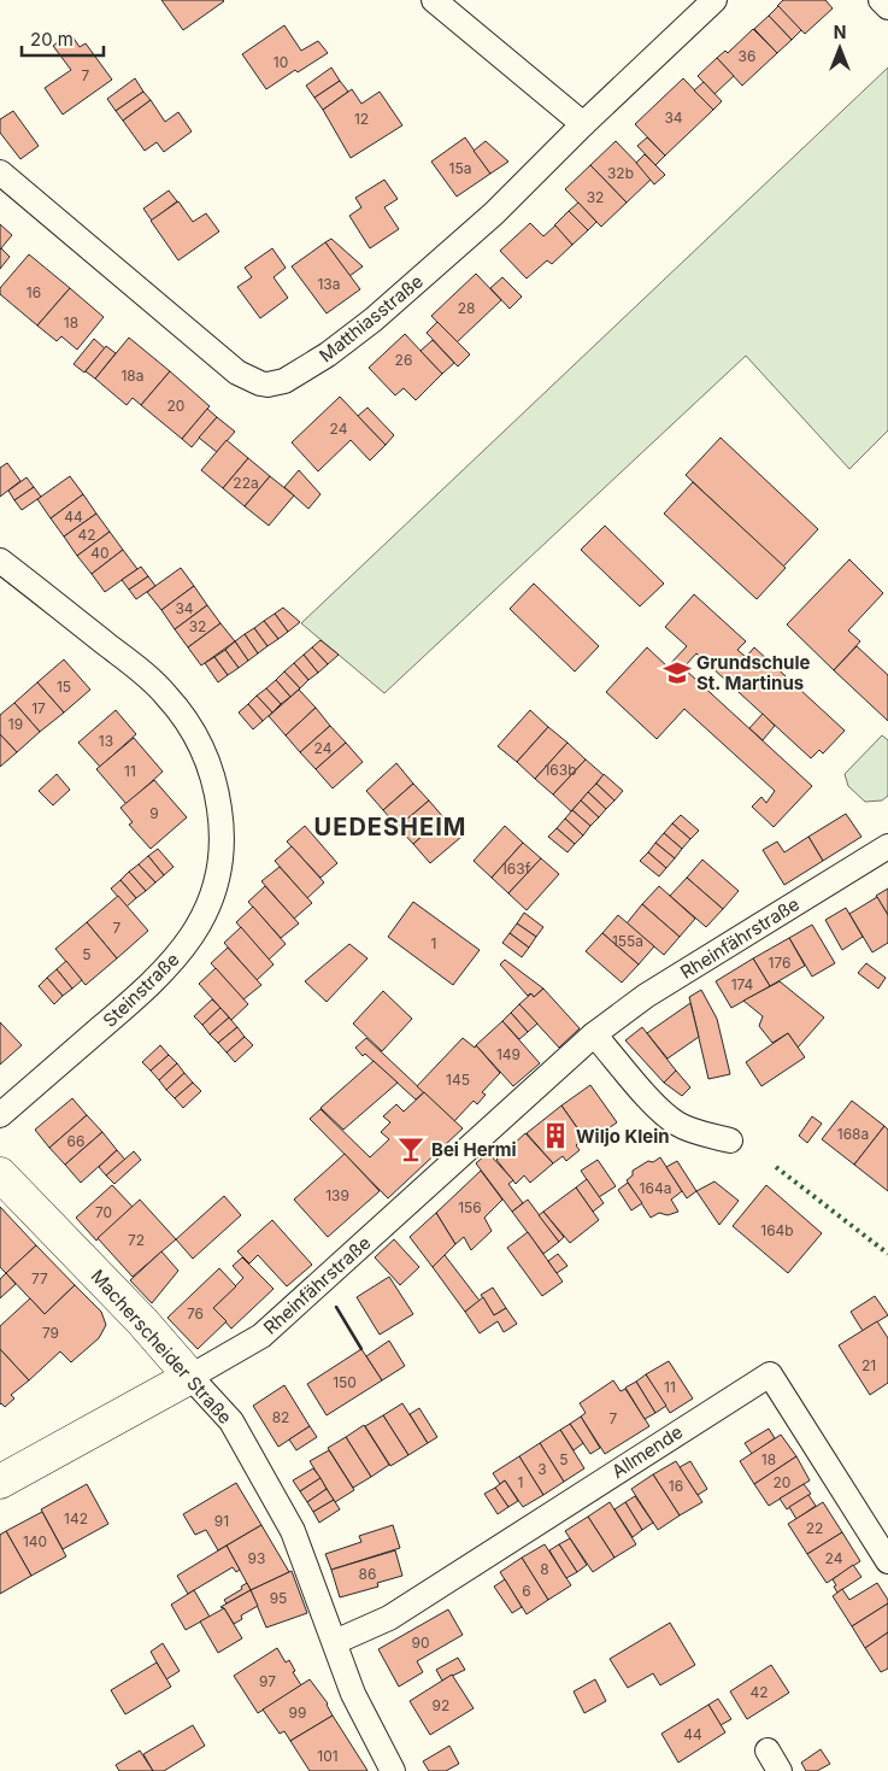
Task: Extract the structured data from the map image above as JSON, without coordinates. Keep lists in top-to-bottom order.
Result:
{
  "streets": {
    "street": [
      "Matthiasstraße",
      "Rheinfährstraße",
      "Steinstraße",
      "Macherscheider Straße",
      "Allmende"
    ]
  },
  "crossings": [
    ["Rheinfährstraße", "Macherscheider Straße"],
    ["Macherscheider Straße", "Allmende"]
  ],
  "districts": ["UEDESHEIM"],
  "places": {
    "school or university": ["Grundschule St. Martinus"],
    "building": ["Wiljo Klein"],
    "bar": ["Bei Hermi"]
  },
  "house_numbers": [
    "36",
    "10",
    "7",
    "34",
    "12",
    "15a",
    "32b",
    "32",
    "13a",
    "16",
    "28",
    "18",
    "26",
    "18a",
    "20",
    "24",
    "22a",
    "44",
    "42",
    "40",
    "34",
    "32",
    "15",
    "17",
    "19",
    "13",
    "24",
    "163b",
    "11",
    "9",
    "163f",
    "7",
    "155a",
    "1",
    "5",
    "176",
    "174",
    "149",
    "145",
    "168a",
    "66",
    "164a",
    "139",
    "156",
    "70",
    "164b",
    "72",
    "77",
    "76",
    "79",
    "21",
    "150",
    "11",
    "82",
    "7",
    "5",
    "18",
    "3",
    "1",
    "20",
    "16",
    "142",
    "91",
    "22",
    "140",
    "93",
    "24",
    "8",
    "86",
    "6",
    "95",
    "90",
    "97",
    "42",
    "92",
    "99",
    "44",
    "101"
  ],
  "scale_bar": "20 m",
  "north": "top"
}
